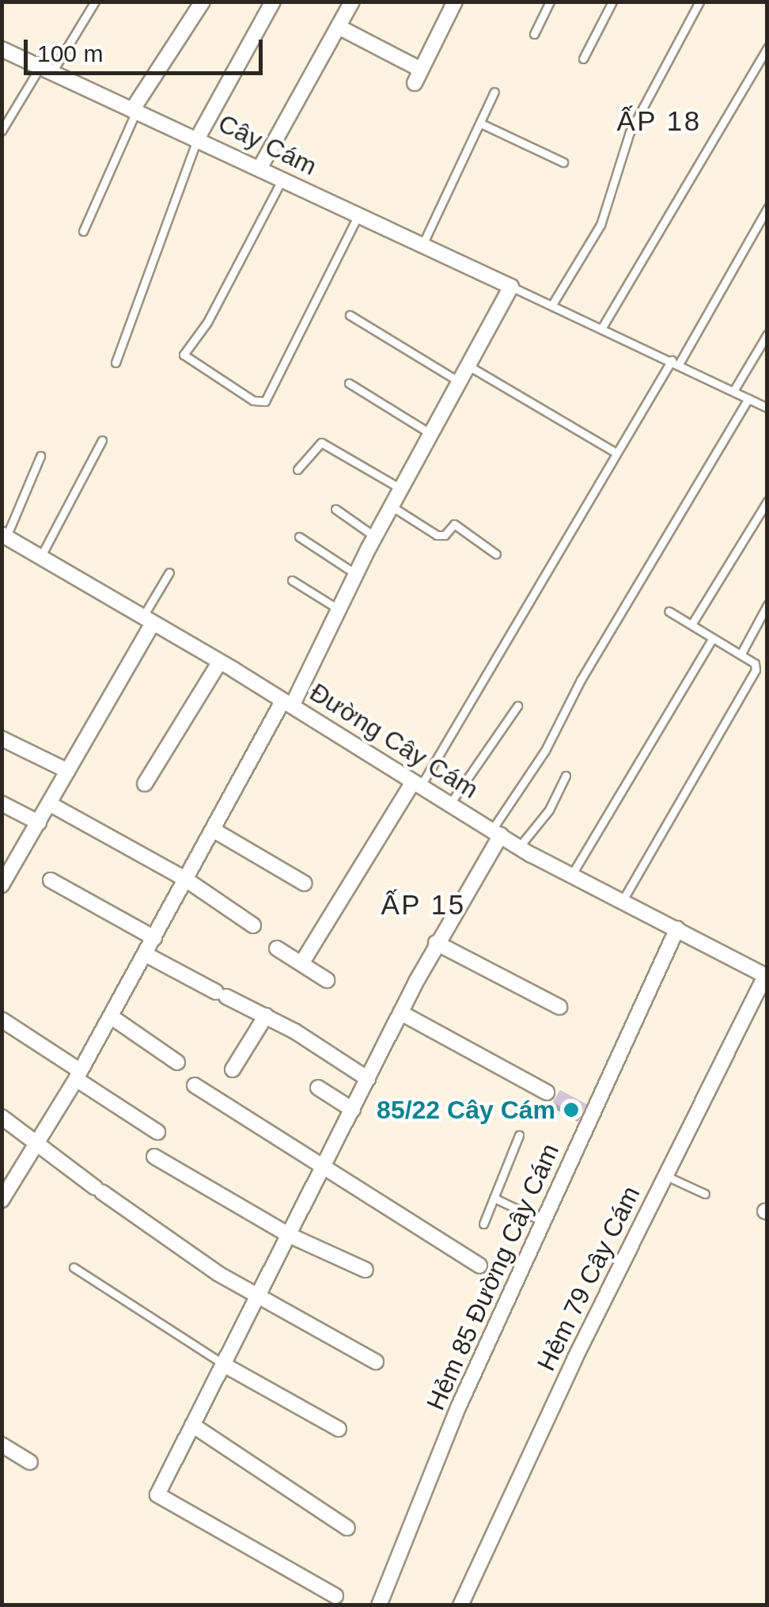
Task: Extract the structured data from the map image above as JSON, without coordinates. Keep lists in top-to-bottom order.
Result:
{
  "streets": {
    "street": [
      "Cây Cám",
      "Đường Cây Cám",
      "Hẻm 85 Đường Cây Cám",
      "Hẻm 79 Cây Cám"
    ]
  },
  "crossings": [
    ["Đường Cây Cám", "Hẻm 85 Đường Cây Cám"],
    ["Đường Cây Cám", "Hẻm 79 Cây Cám"]
  ],
  "districts": ["ẤP 18", "ẤP 15"],
  "places": ["85/22 Cây Cám"],
  "scale_bar": "100 m"
}
